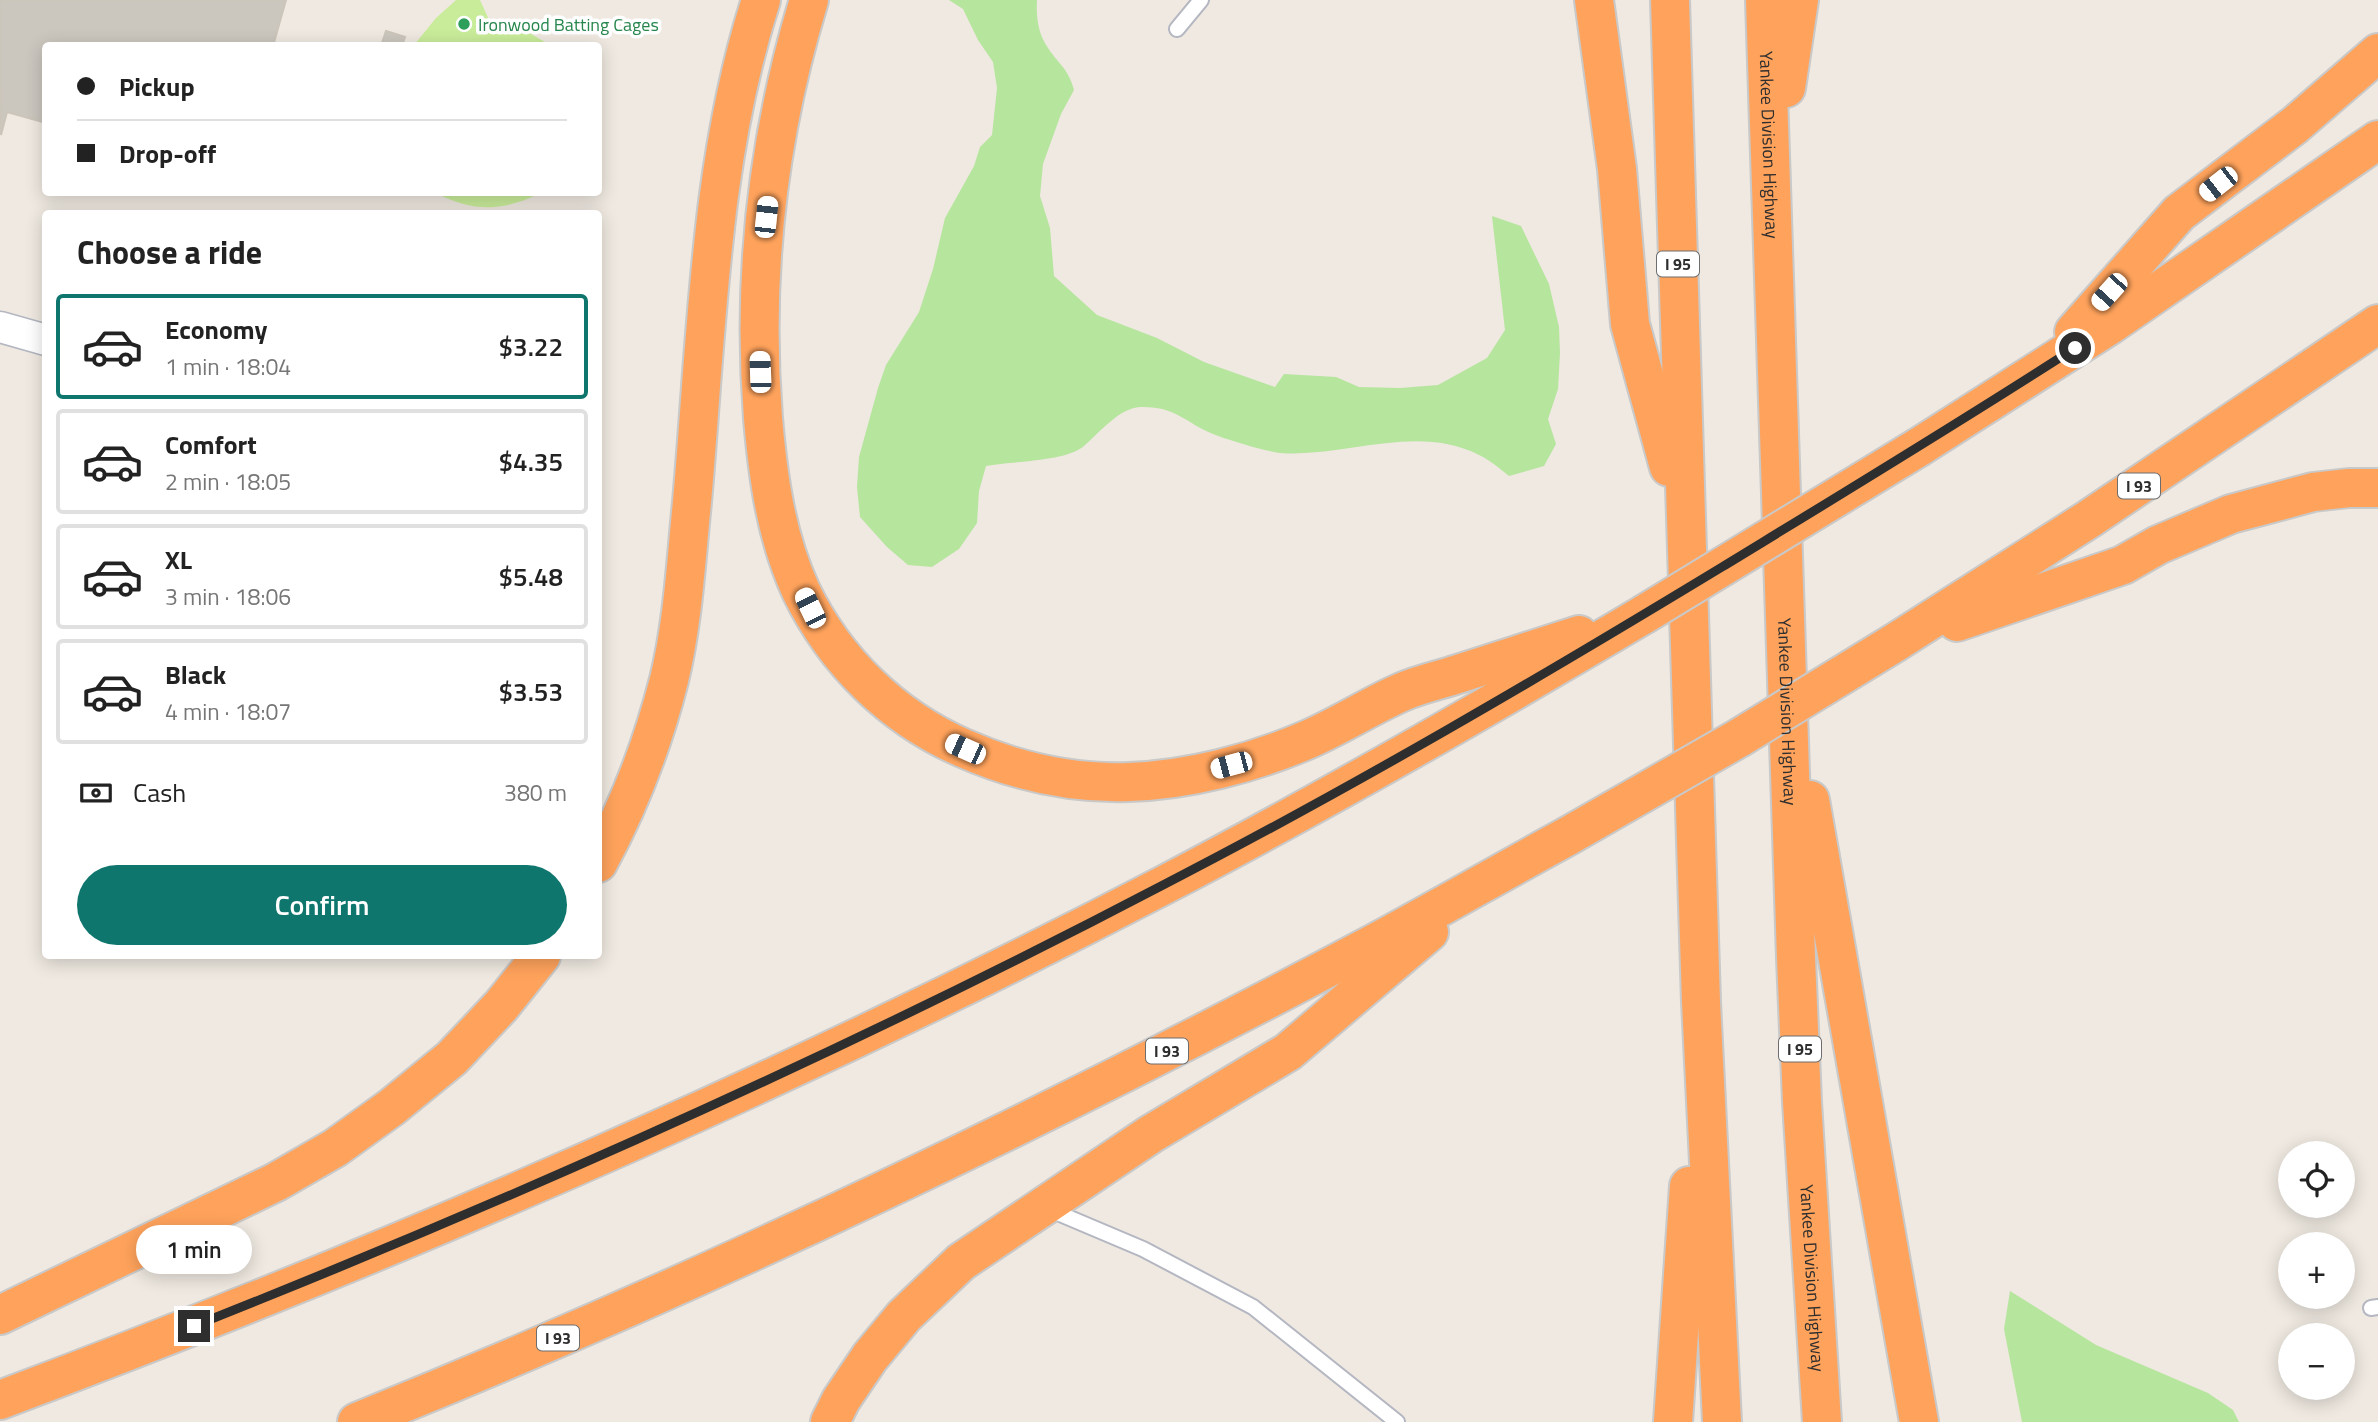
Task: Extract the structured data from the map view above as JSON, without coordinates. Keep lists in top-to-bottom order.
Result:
{
  "streets": {
    "highway": ["Yankee Division Highway", "I 95", "I 93"]
  },
  "places": ["Ironwood Batting Cages"],
  "page": {
    "banner": ["Pickup", "Drop-off"],
    "heading": "Choose a ride",
    "list": [
      {
        "name": "Economy",
        "note": "1 min · 18:04",
        "value": "$3.22"
      },
      {
        "name": "Comfort",
        "note": "2 min · 18:05",
        "value": "$4.35"
      },
      {
        "name": "XL",
        "note": "3 min · 18:06",
        "value": "$5.48"
      },
      {
        "name": "Black",
        "note": "4 min · 18:07",
        "value": "$3.53"
      }
    ],
    "pay": ["Cash", "380 m"],
    "buttons": "Confirm",
    "map_buttons": ["+", "−"],
    "bubble": "1 min"
  }
}
